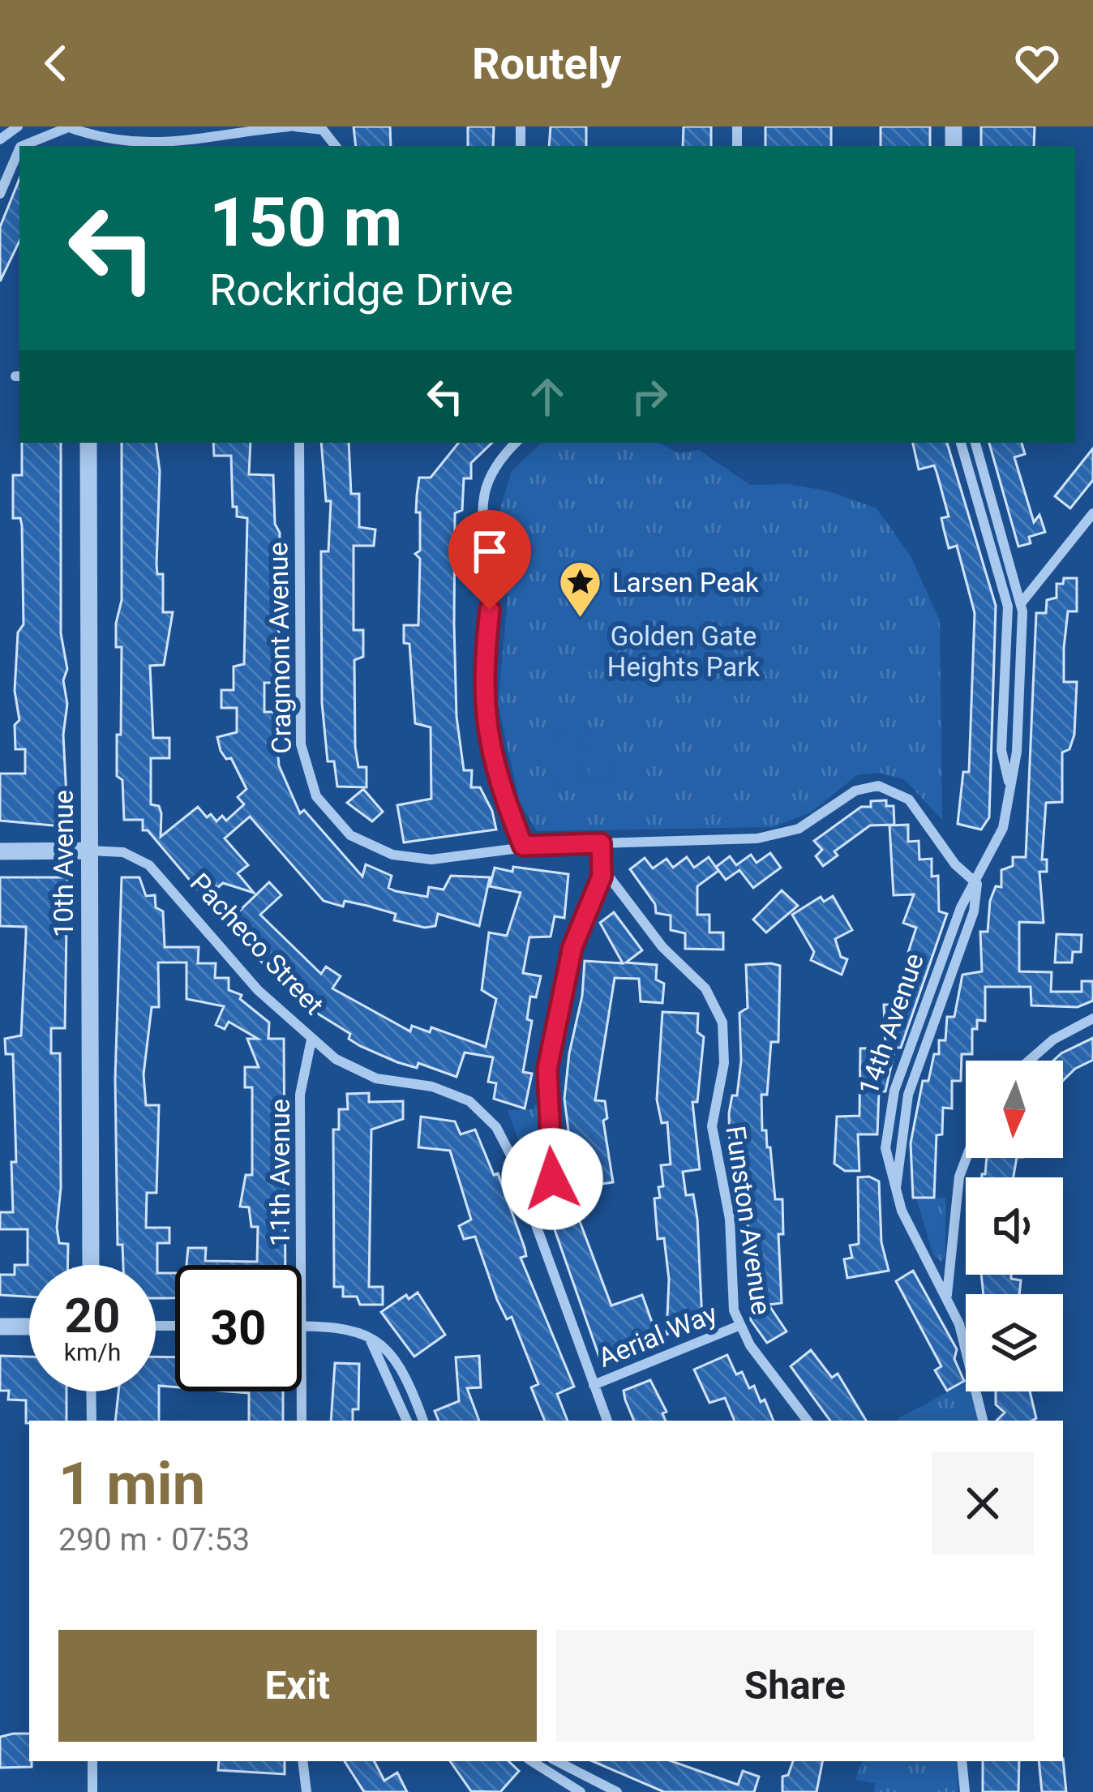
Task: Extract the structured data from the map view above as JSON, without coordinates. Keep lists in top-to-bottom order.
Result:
{
  "streets": {
    "street": [
      "Cragmont Avenue",
      "10th Avenue",
      "Pacheco Street",
      "14th Avenue",
      "11th Avenue",
      "Funston Avenue",
      "Aerial Way"
    ]
  },
  "crossings": [
    ["Cragmont Avenue", "14th Avenue"],
    ["10th Avenue", "Pacheco Street"],
    ["Pacheco Street", "11th Avenue"],
    ["Pacheco Street", "Aerial Way"],
    ["Funston Avenue", "Aerial Way"]
  ],
  "parks": ["Golden Gate Heights Park"],
  "places": {
    "place": ["Larsen Peak"]
  },
  "north": "bottom",
  "page": {
    "header": "Routely",
    "turn": ["150 m", "Rockridge Drive"],
    "speed": "20 km/h",
    "limit": "30",
    "heading": ["1 min", "290 m · 07:53"],
    "buttons": ["Exit", "Share"]
  }
}
